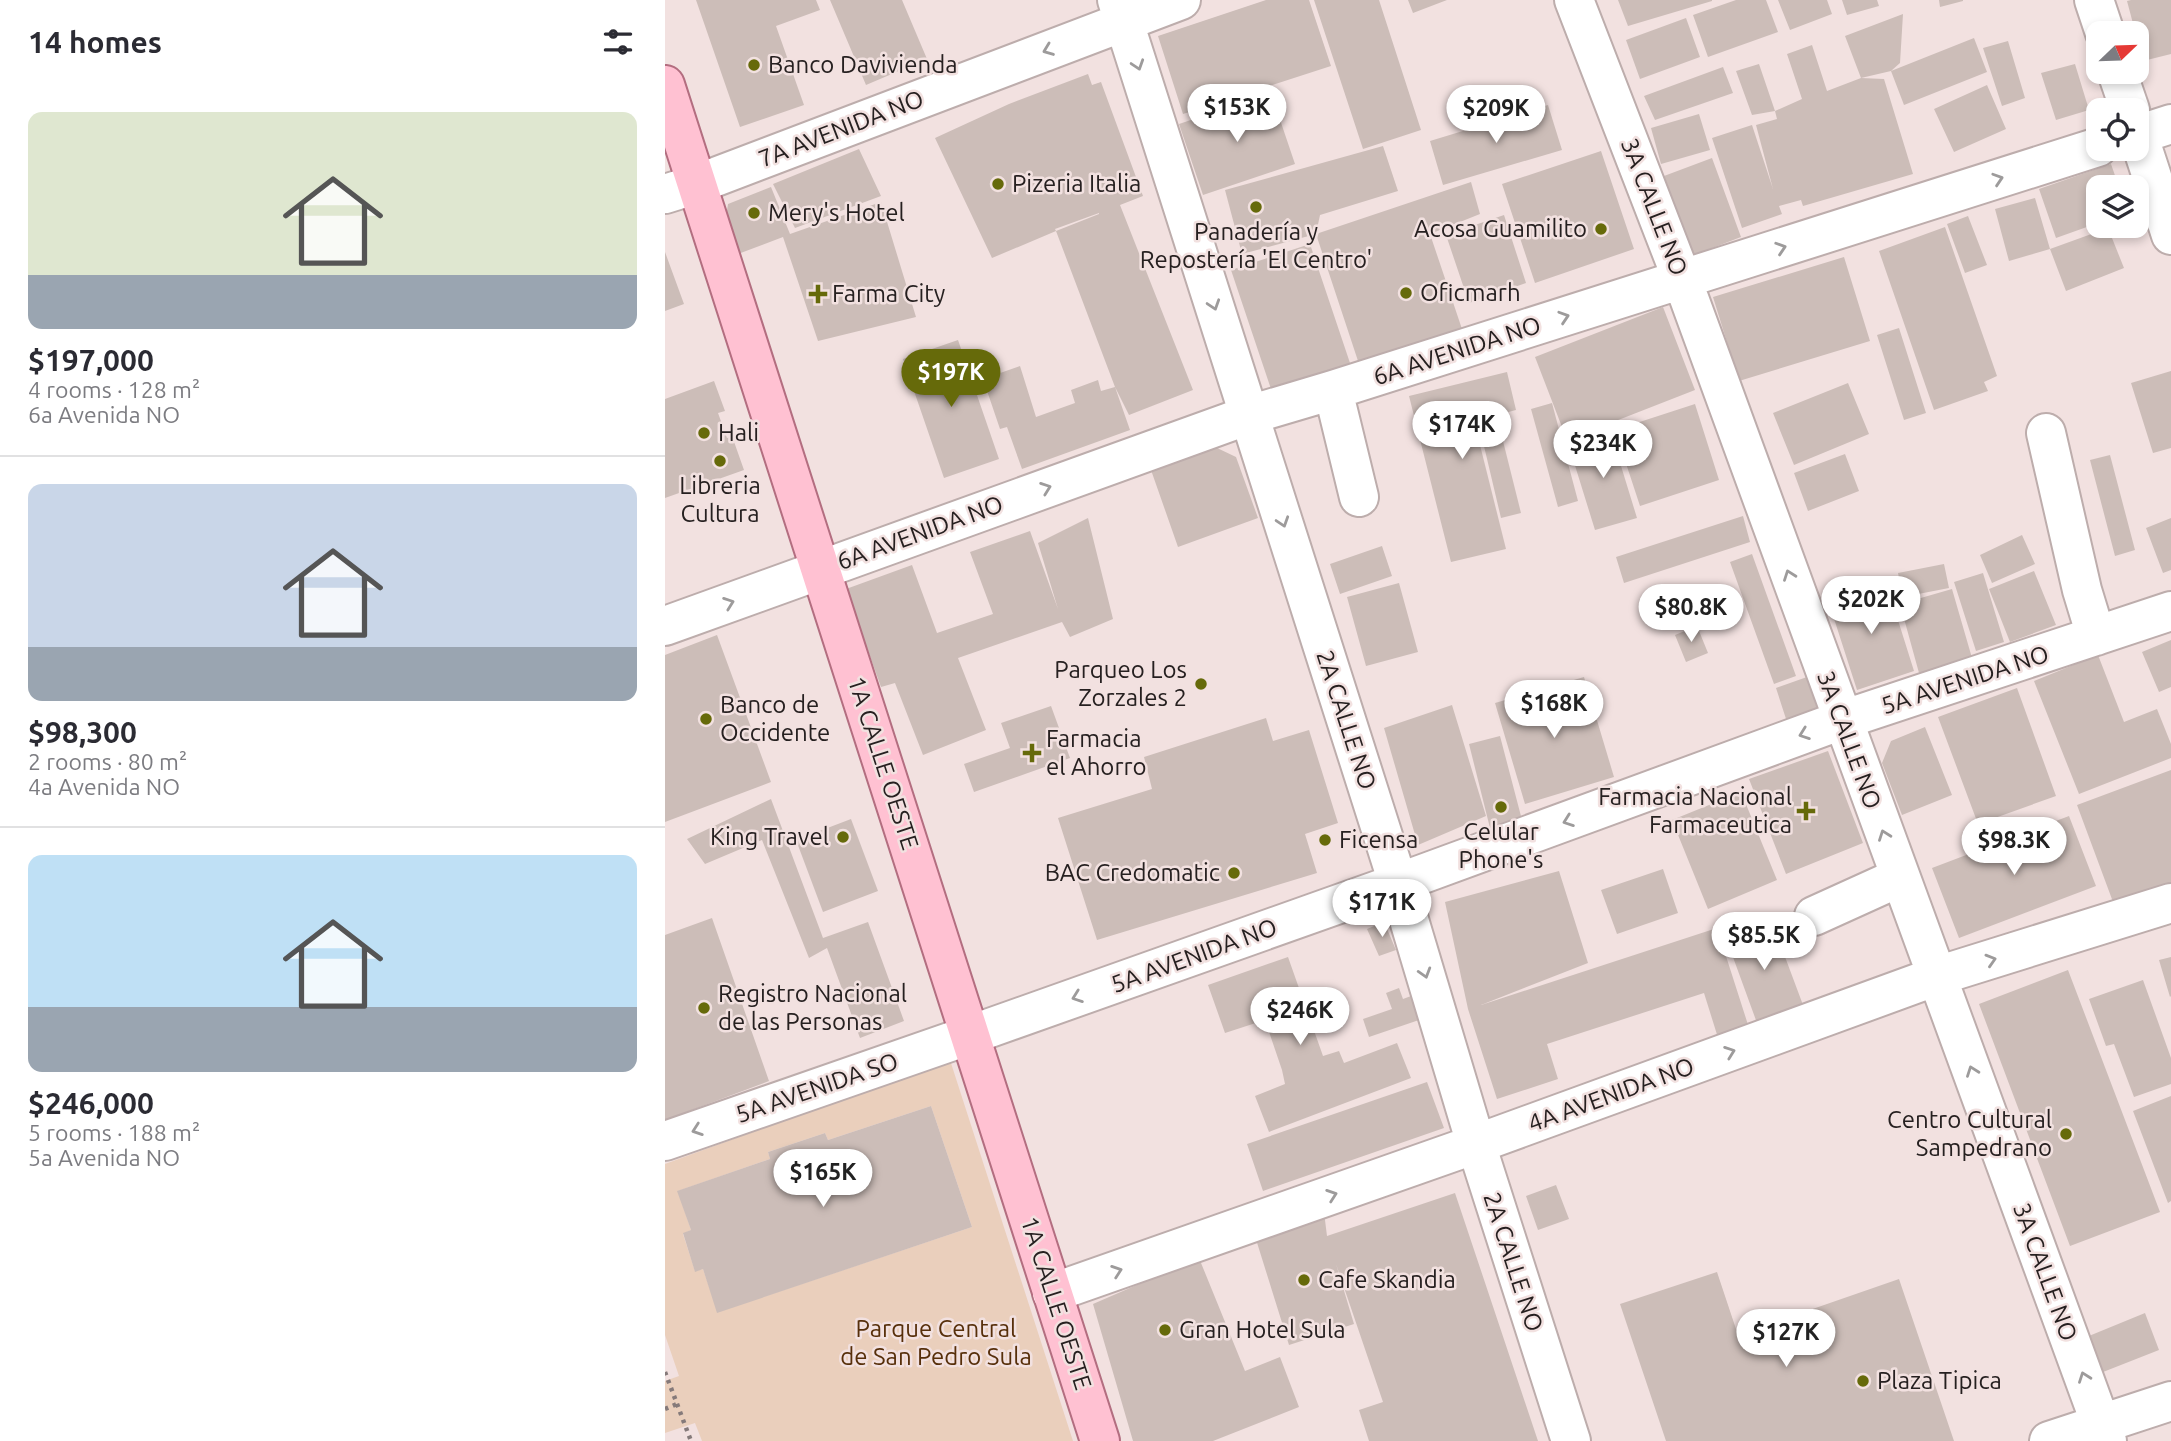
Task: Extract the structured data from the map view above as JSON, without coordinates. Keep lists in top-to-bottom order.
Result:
{
  "streets": {
    "main road": ["1A CALLE OESTE"],
    "street": [
      "7A AVENIDA NO",
      "3A CALLE NO",
      "6A AVENIDA NO",
      "5A AVENIDA NO",
      "2A CALLE NO",
      "5A AVENIDA SO",
      "4A AVENIDA NO"
    ]
  },
  "crossings": [
    ["7A AVENIDA NO", "2A CALLE NO"],
    ["7A AVENIDA NO", "1A CALLE OESTE"],
    ["3A CALLE NO", "6A AVENIDA NO"],
    ["3A CALLE NO", "5A AVENIDA NO"],
    ["3A CALLE NO", "4A AVENIDA NO"],
    ["6A AVENIDA NO", "2A CALLE NO"],
    ["6A AVENIDA NO", "1A CALLE OESTE"],
    ["5A AVENIDA NO", "2A CALLE NO"],
    ["5A AVENIDA NO", "1A CALLE OESTE"],
    ["5A AVENIDA NO", "5A AVENIDA SO"],
    ["2A CALLE NO", "4A AVENIDA NO"],
    ["1A CALLE OESTE", "5A AVENIDA SO"],
    ["1A CALLE OESTE", "4A AVENIDA NO"]
  ],
  "one_way": [
    "7A AVENIDA NO",
    "3A CALLE NO",
    "6A AVENIDA NO",
    "5A AVENIDA NO",
    "2A CALLE NO",
    "5A AVENIDA SO",
    "4A AVENIDA NO"
  ],
  "parks": ["Parque Central de San Pedro Sula"],
  "places": {
    "other": [
      "Banco Davivienda",
      "Pizeria Italia",
      "Panadería y Repostería 'El Centro'",
      "Mery's Hotel",
      "Acosa Guamilito",
      "Oficmarh",
      "Hali",
      "Libreria Cultura",
      "Parqueo Los Zorzales 2",
      "Banco de Occidente",
      "Celular Phone's",
      "King Travel",
      "Ficensa",
      "BAC Credomatic",
      "Registro Nacional de las Personas",
      "Centro Cultural Sampedrano",
      "Cafe Skandia",
      "Gran Hotel Sula",
      "Plaza Tipica"
    ],
    "health": ["Farma City", "Farmacia el Ahorro", "Farmacia Nacional Farmaceutica"]
  },
  "north": "top right",
  "page": {
    "heading": "14 homes",
    "list": [
      {
        "name": "$197,000",
        "note": "4 rooms · 128 m² · 6a Avenida NO"
      },
      {
        "name": "$98,300",
        "note": "2 rooms · 80 m² · 4a Avenida NO"
      },
      {
        "name": "$246,000",
        "note": "5 rooms · 188 m² · 5a Avenida NO"
      }
    ],
    "price": [
      "$153K",
      "$209K",
      "$197K",
      "$174K",
      "$234K",
      "$202K",
      "$80.8K",
      "$168K",
      "$98.3K",
      "$171K",
      "$85.5K",
      "$246K",
      "$165K",
      "$127K"
    ]
  }
}
